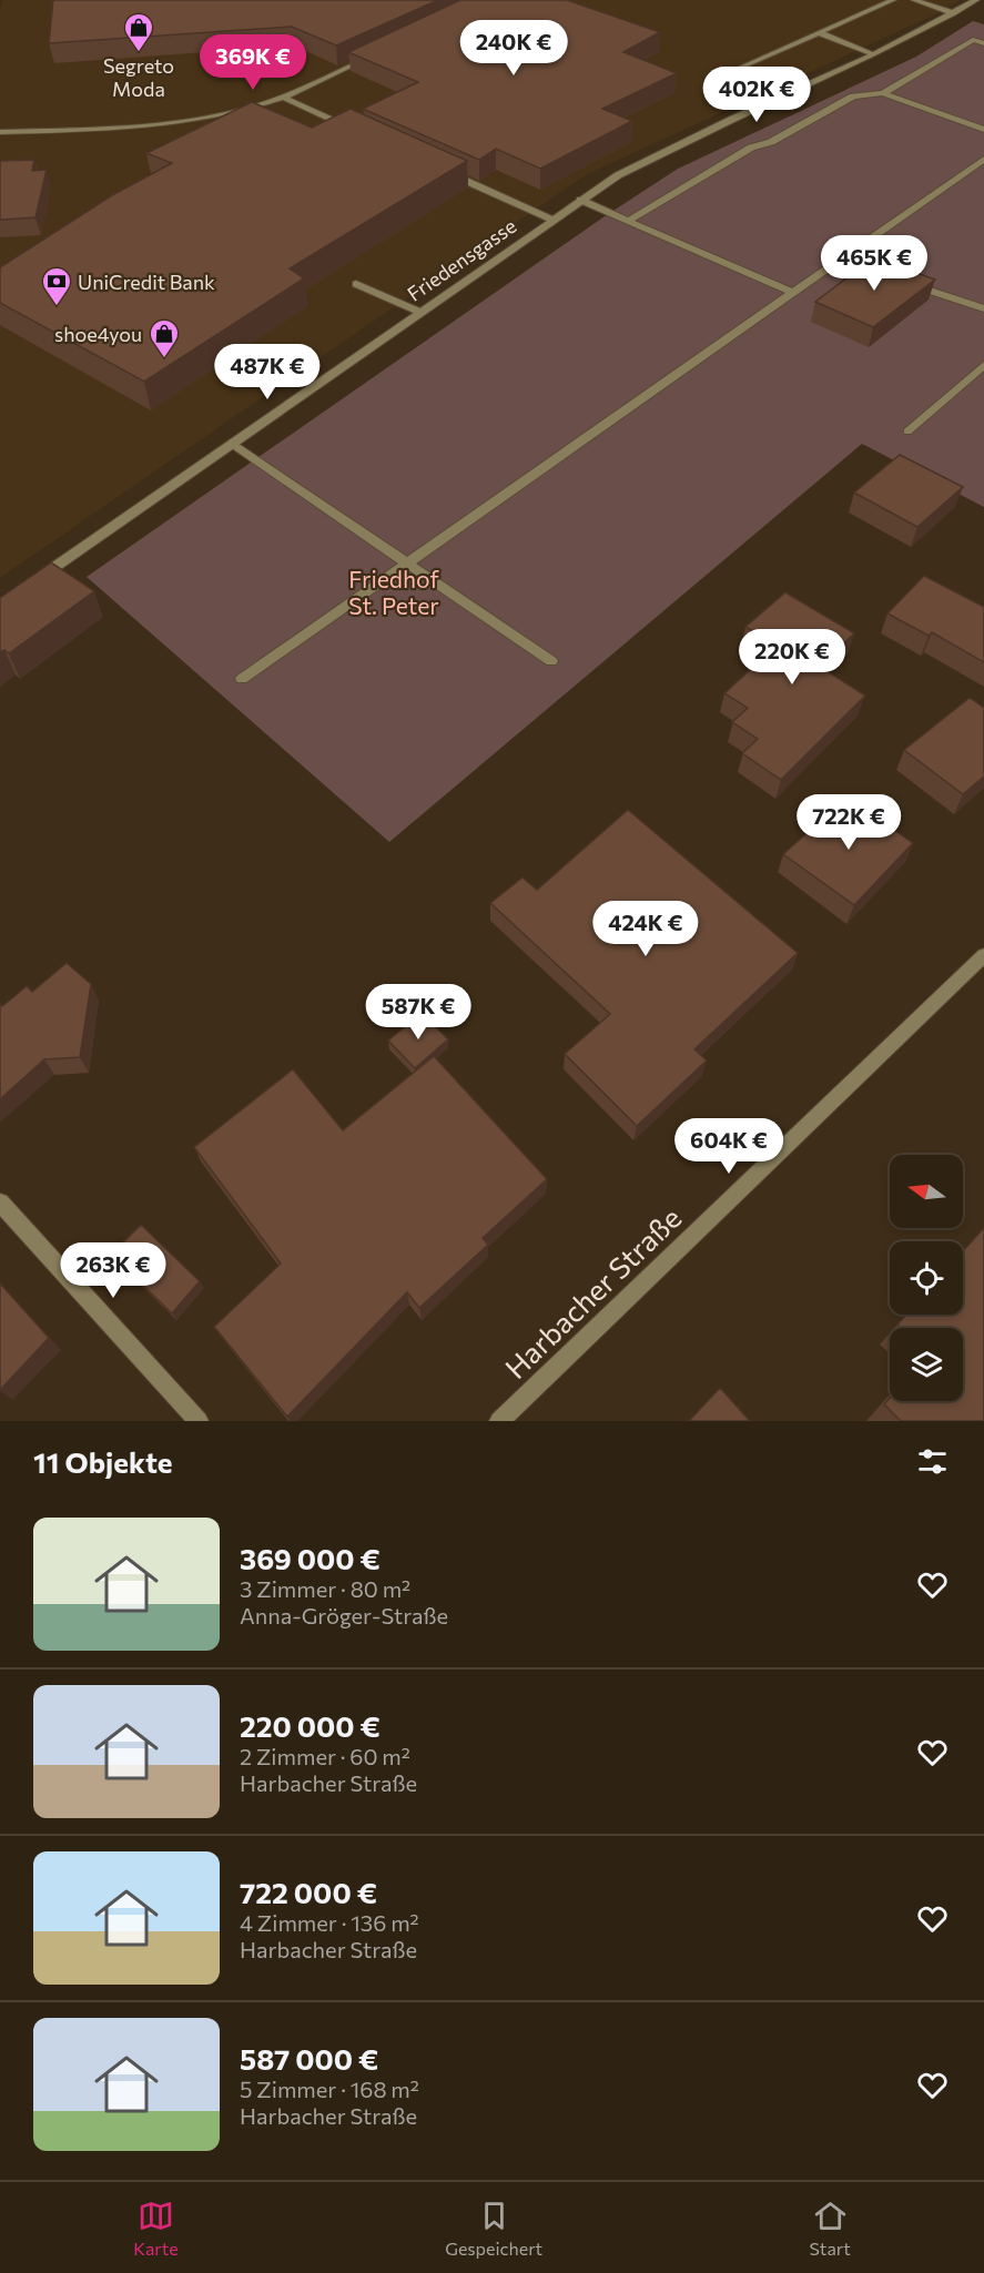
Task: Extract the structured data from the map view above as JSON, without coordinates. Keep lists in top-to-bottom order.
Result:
{
  "streets": {
    "street": ["Friedensgasse", "Harbacher Straße"]
  },
  "parks": ["Friedhof St. Peter"],
  "places": {
    "shop": ["Segreto Moda", "shoe4you"],
    "bank": ["UniCredit Bank"]
  },
  "north": "left",
  "page": {
    "price": [
      "240K €",
      "369K €",
      "402K €",
      "465K €",
      "487K €",
      "220K €",
      "722K €",
      "424K €",
      "587K €",
      "604K €",
      "263K €"
    ],
    "heading": "11 Objekte",
    "list": [
      {
        "name": "369 000 €",
        "note": "3 Zimmer · 80 m² · Anna-Gröger-Straße"
      },
      {
        "name": "220 000 €",
        "note": "2 Zimmer · 60 m² · Harbacher Straße"
      },
      {
        "name": "722 000 €",
        "note": "4 Zimmer · 136 m² · Harbacher Straße"
      },
      {
        "name": "587 000 €",
        "note": "5 Zimmer · 168 m² · Harbacher Straße"
      }
    ],
    "tabs": ["Karte", "Gespeichert", "Start"]
  }
}
